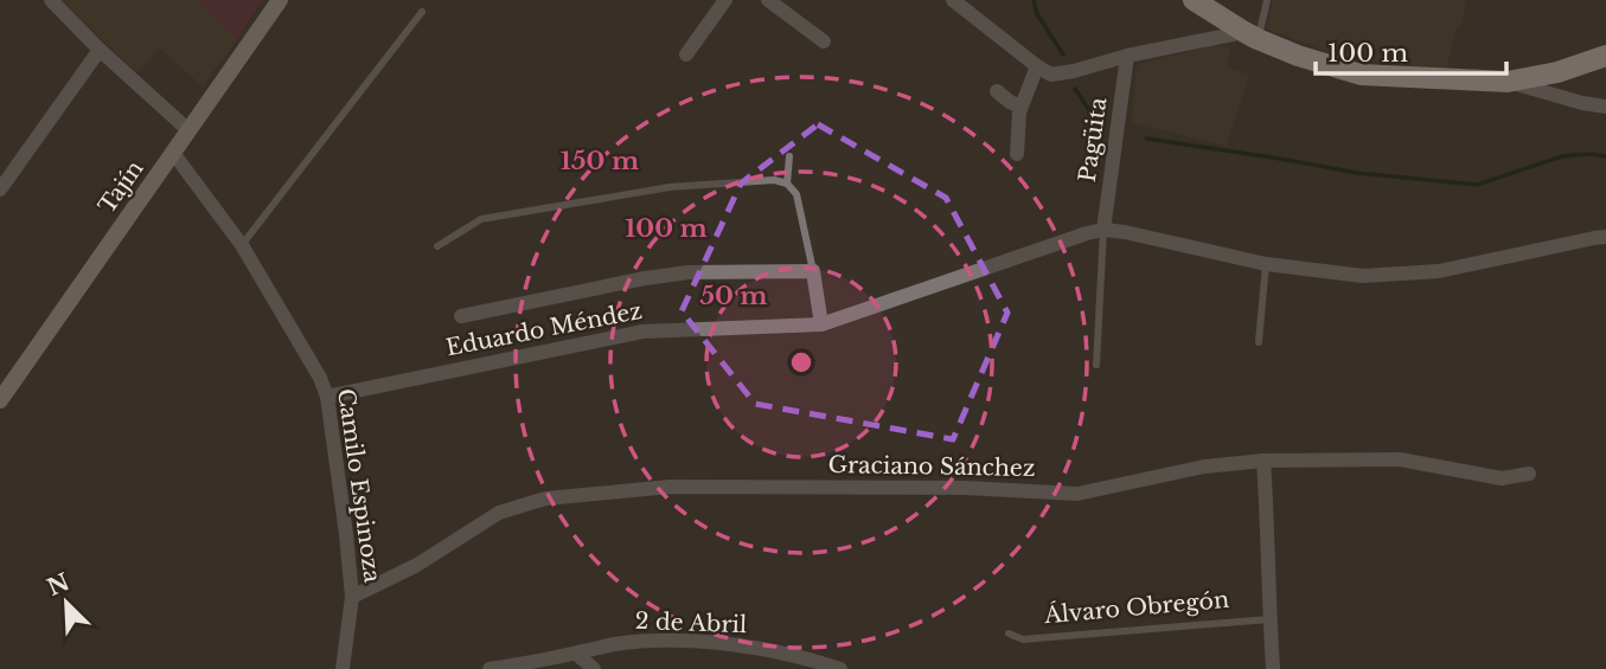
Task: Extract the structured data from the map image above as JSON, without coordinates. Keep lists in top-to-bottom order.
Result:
{
  "streets": {
    "main road": ["Tajín"],
    "street": [
      "Pagüita",
      "Eduardo Méndez",
      "Graciano Sánchez",
      "Camilo Espinoza",
      "2 de Abril"
    ],
    "lane": ["Álvaro Obregón"]
  },
  "crossings": [
    ["Pagüita", "Eduardo Méndez"],
    ["Tajín", "Camilo Espinoza"],
    ["Eduardo Méndez", "Camilo Espinoza"],
    ["Graciano Sánchez", "Camilo Espinoza"]
  ],
  "scale_bar": "100 m",
  "north": "top left",
  "rings": ["150 m", "100 m", "50 m"]
}
